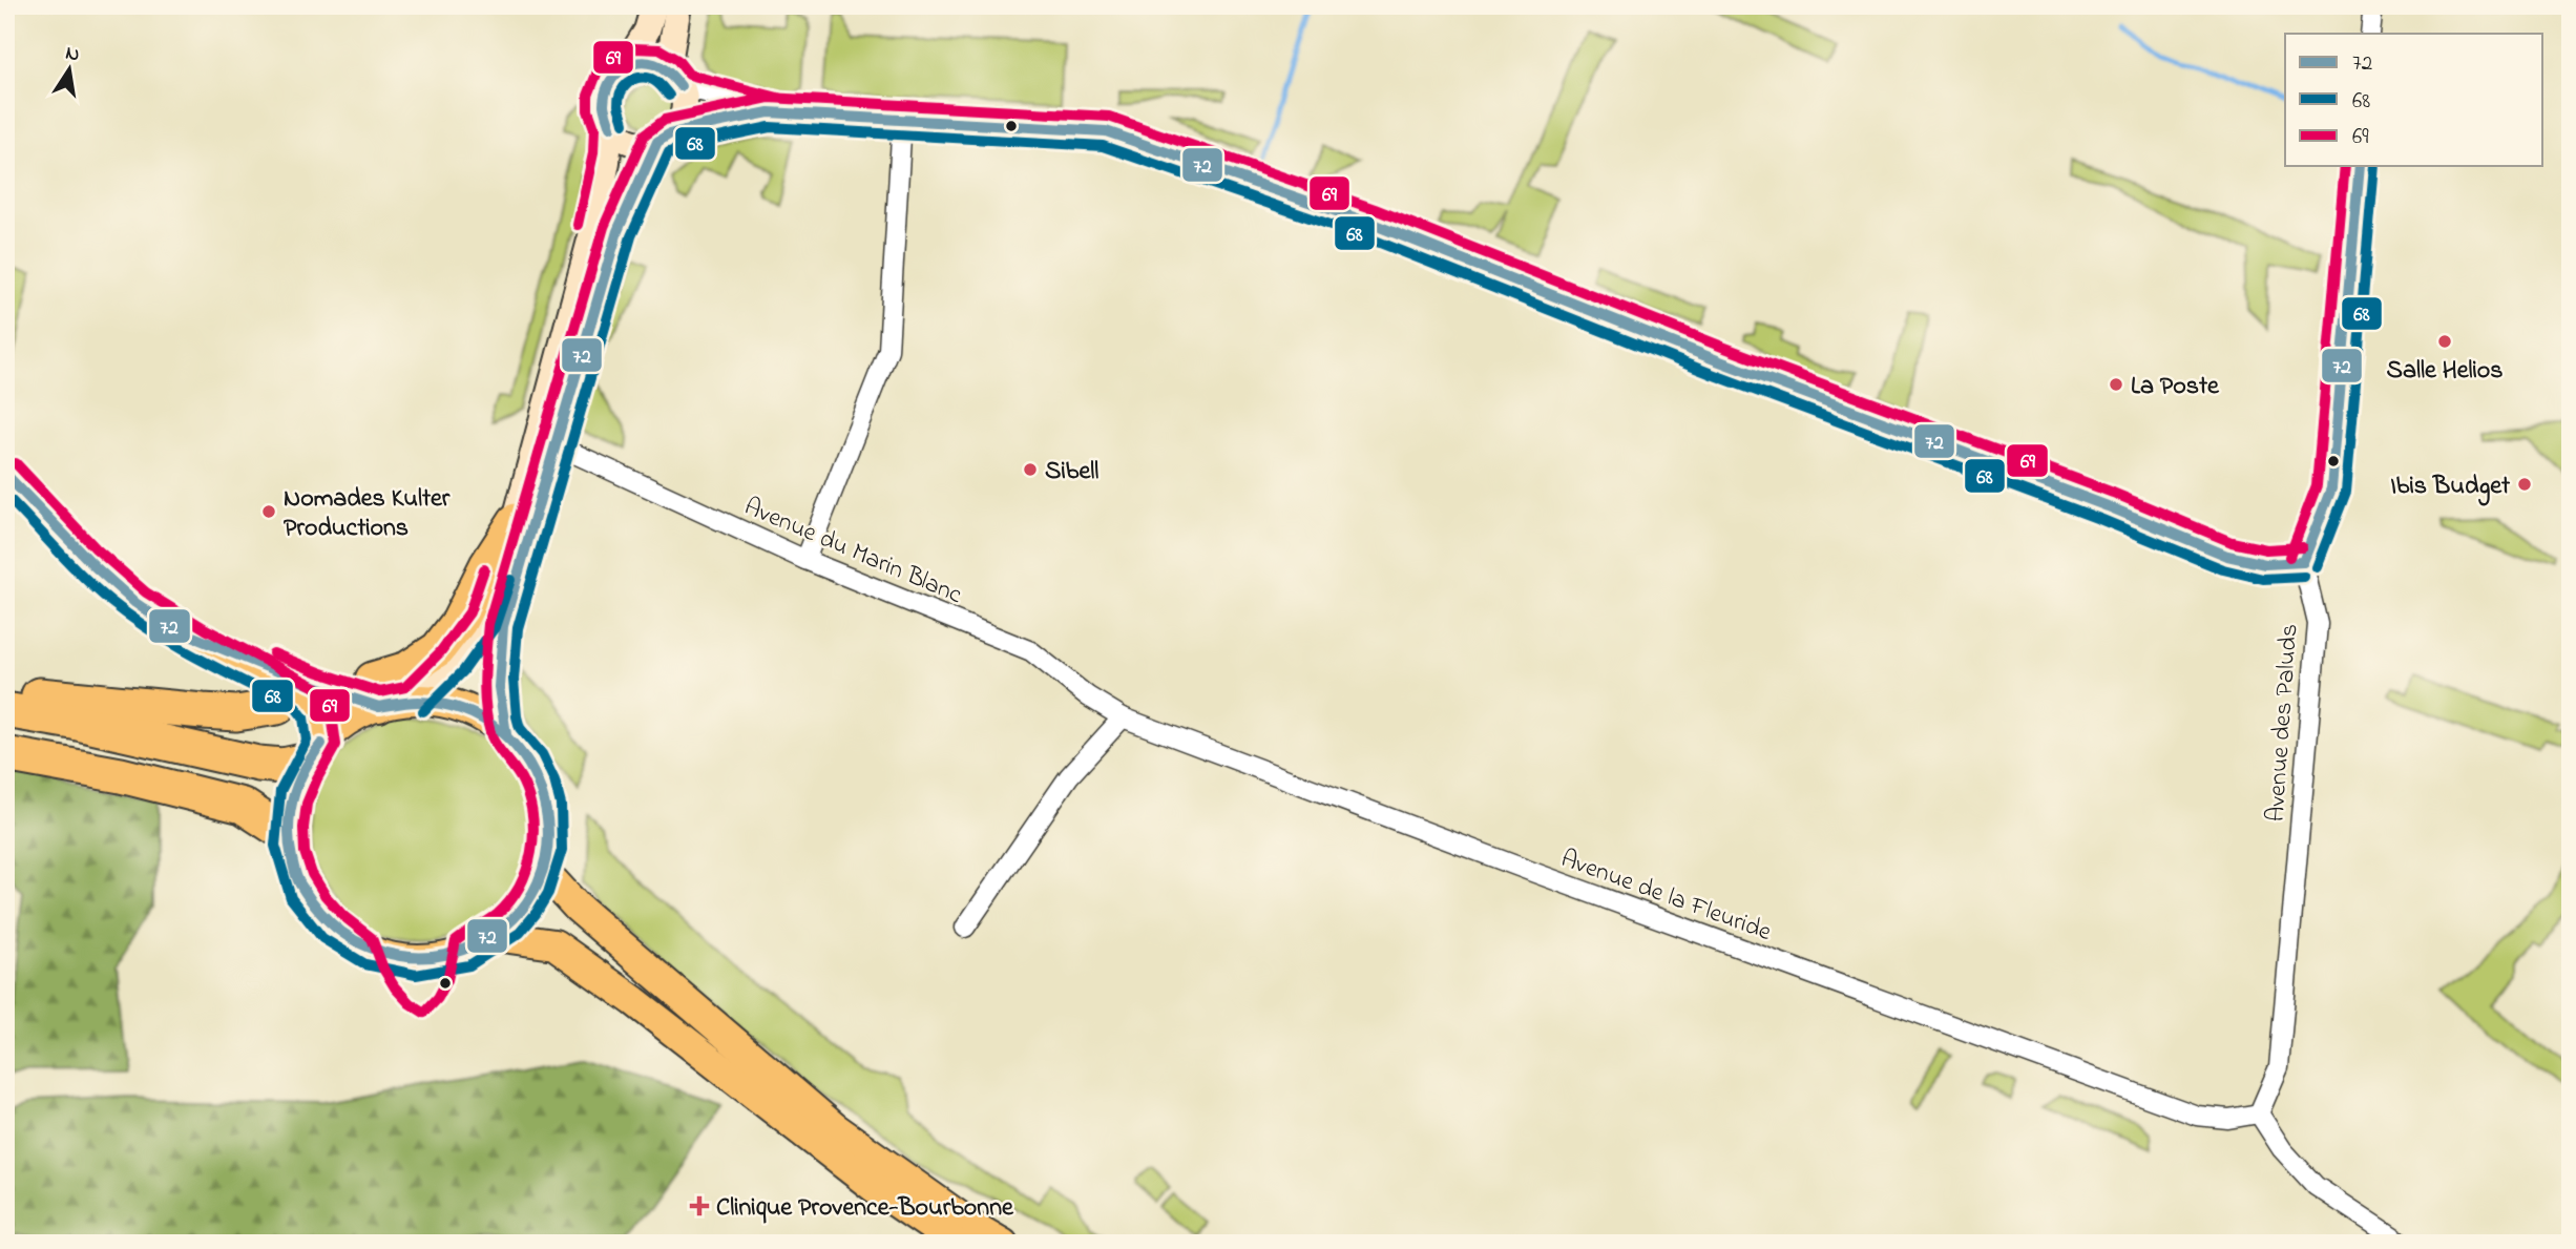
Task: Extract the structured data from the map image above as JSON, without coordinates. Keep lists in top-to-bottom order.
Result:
{
  "streets": {
    "street": ["Avenue du Marin Blanc", "Avenue des Paluds", "Avenue de la Fleuride"]
  },
  "crossings": [
    ["Avenue du Marin Blanc", "Avenue de la Fleuride"],
    ["Avenue des Paluds", "Avenue de la Fleuride"]
  ],
  "places": {
    "other": [
      "Salle Helios",
      "La Poste",
      "Sibell",
      "Ibis Budget",
      "Nomades Kulter Productions"
    ],
    "health": ["Clinique Provence-Bourbonne"]
  },
  "lines": ["transit line 69", "transit line 72", "transit line 68"],
  "legend": ["72", "68", "69"],
  "north": "top"
}
